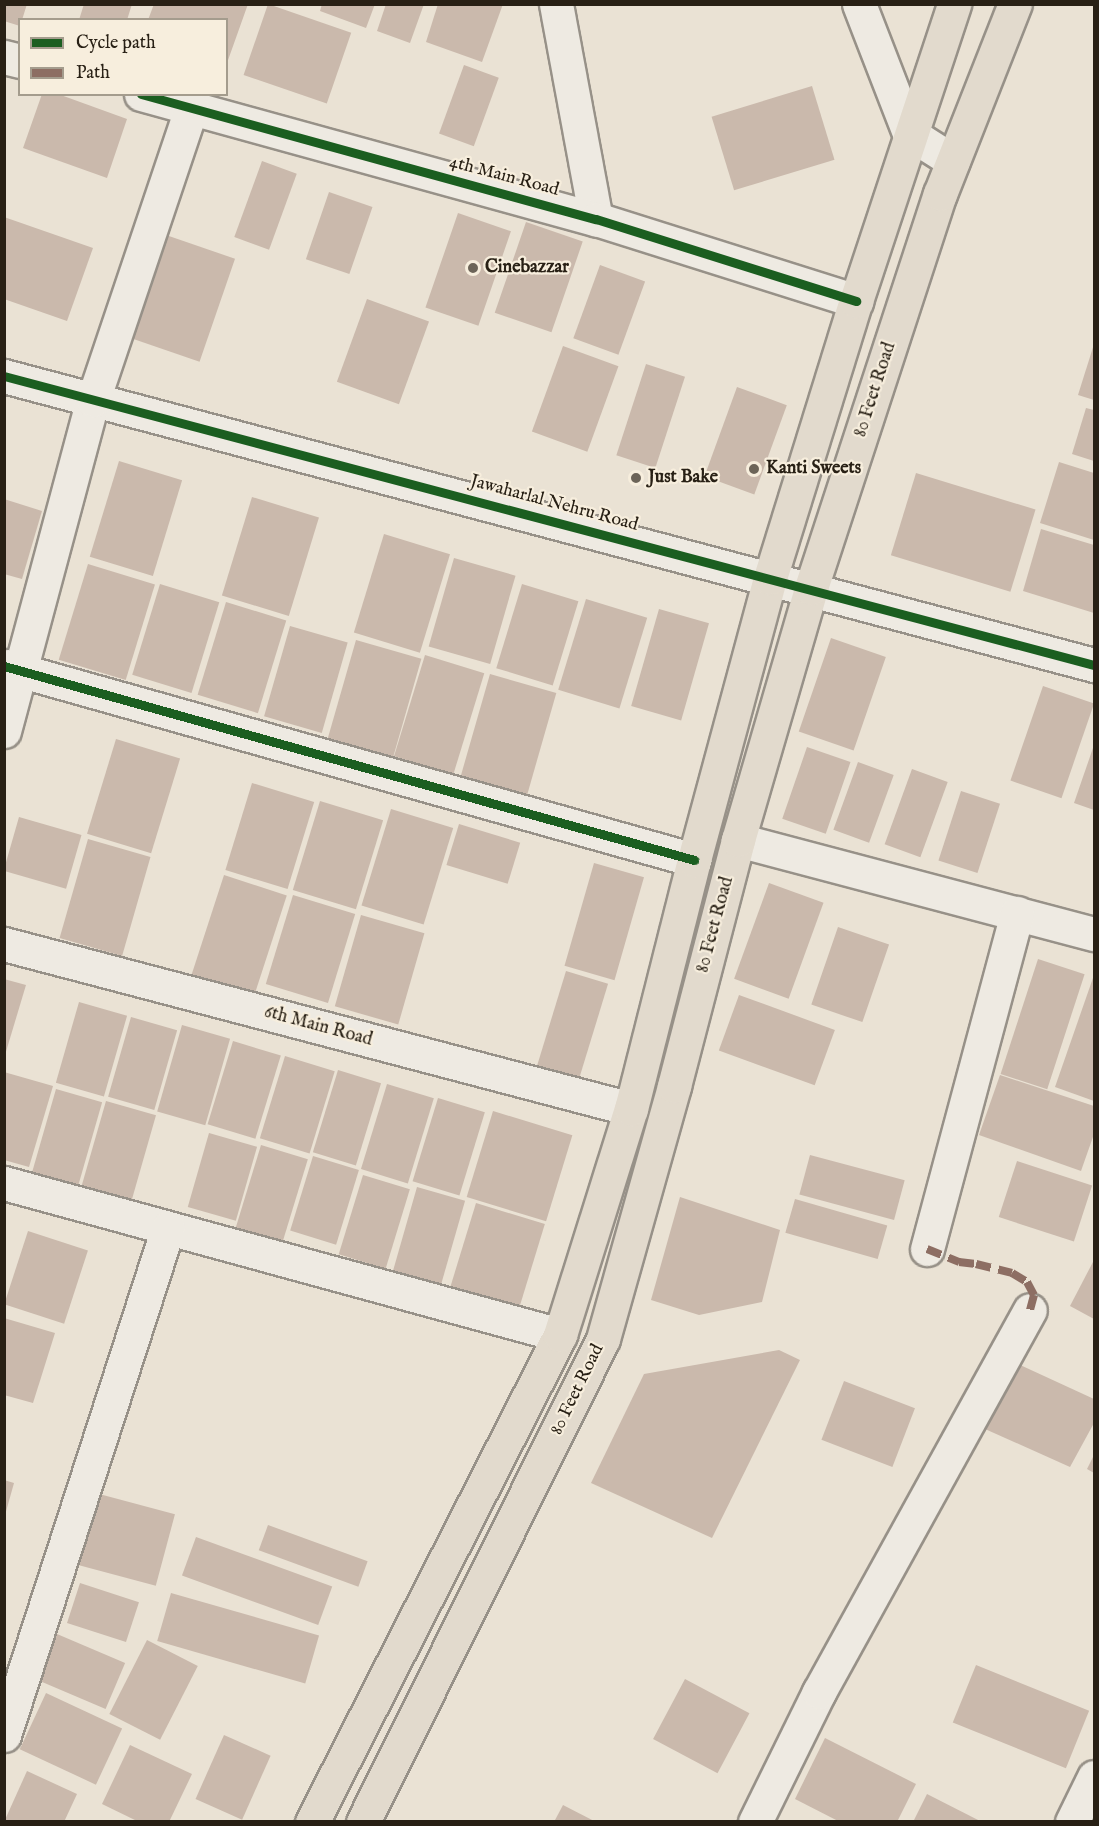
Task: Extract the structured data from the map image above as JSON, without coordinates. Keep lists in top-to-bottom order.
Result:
{
  "streets": {
    "main road": ["80 Feet Road"],
    "street": ["4th Main Road", "Jawaharlal Nehru Road", "6th Main Road"]
  },
  "crossings": [
    ["4th Main Road", "80 Feet Road"],
    ["80 Feet Road", "Jawaharlal Nehru Road"],
    ["80 Feet Road", "6th Main Road"]
  ],
  "places": ["Cinebazzar", "Kanti Sweets", "Just Bake"],
  "legend": ["Cycle path", "Path"]
}
